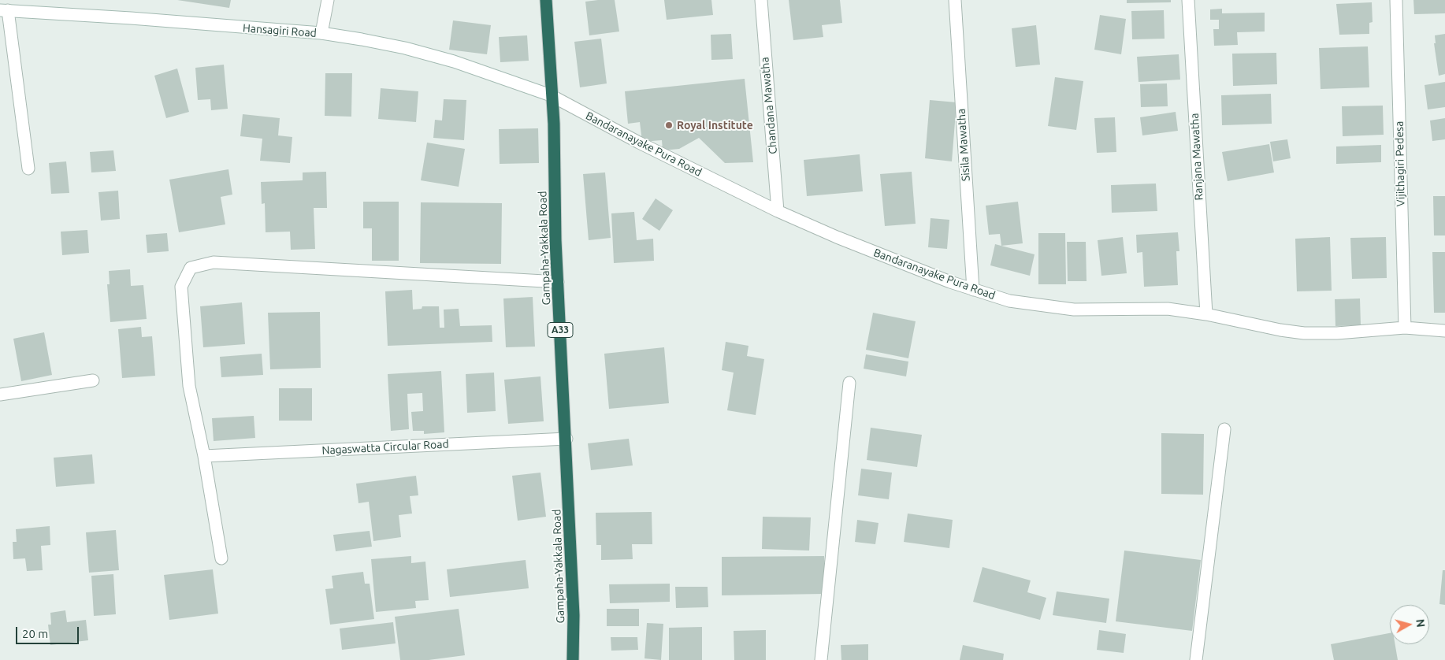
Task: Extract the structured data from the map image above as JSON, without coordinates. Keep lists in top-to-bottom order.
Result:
{
  "streets": {
    "highway": ["Gampaha-Yakkala Road", "A33"],
    "street": [
      "Hansagiri Road",
      "Chandana Mawatha",
      "Bandaranayake Pura Road",
      "Sisila Mawatha",
      "Ranjana Mawatha",
      "Vijithagiri Pedesa",
      "Nagaswatta Circular Road"
    ]
  },
  "crossings": [
    ["Hansagiri Road", "Bandaranayake Pura Road"],
    ["Hansagiri Road", "Gampaha-Yakkala Road"],
    ["Chandana Mawatha", "Bandaranayake Pura Road"],
    ["Bandaranayake Pura Road", "Sisila Mawatha"],
    ["Bandaranayake Pura Road", "Ranjana Mawatha"],
    ["Bandaranayake Pura Road", "Vijithagiri Pedesa"],
    ["Bandaranayake Pura Road", "Gampaha-Yakkala Road"],
    ["Gampaha-Yakkala Road", "Nagaswatta Circular Road"]
  ],
  "places": ["Royal Institute"],
  "scale_bar": "20 m",
  "north": "right"
}
